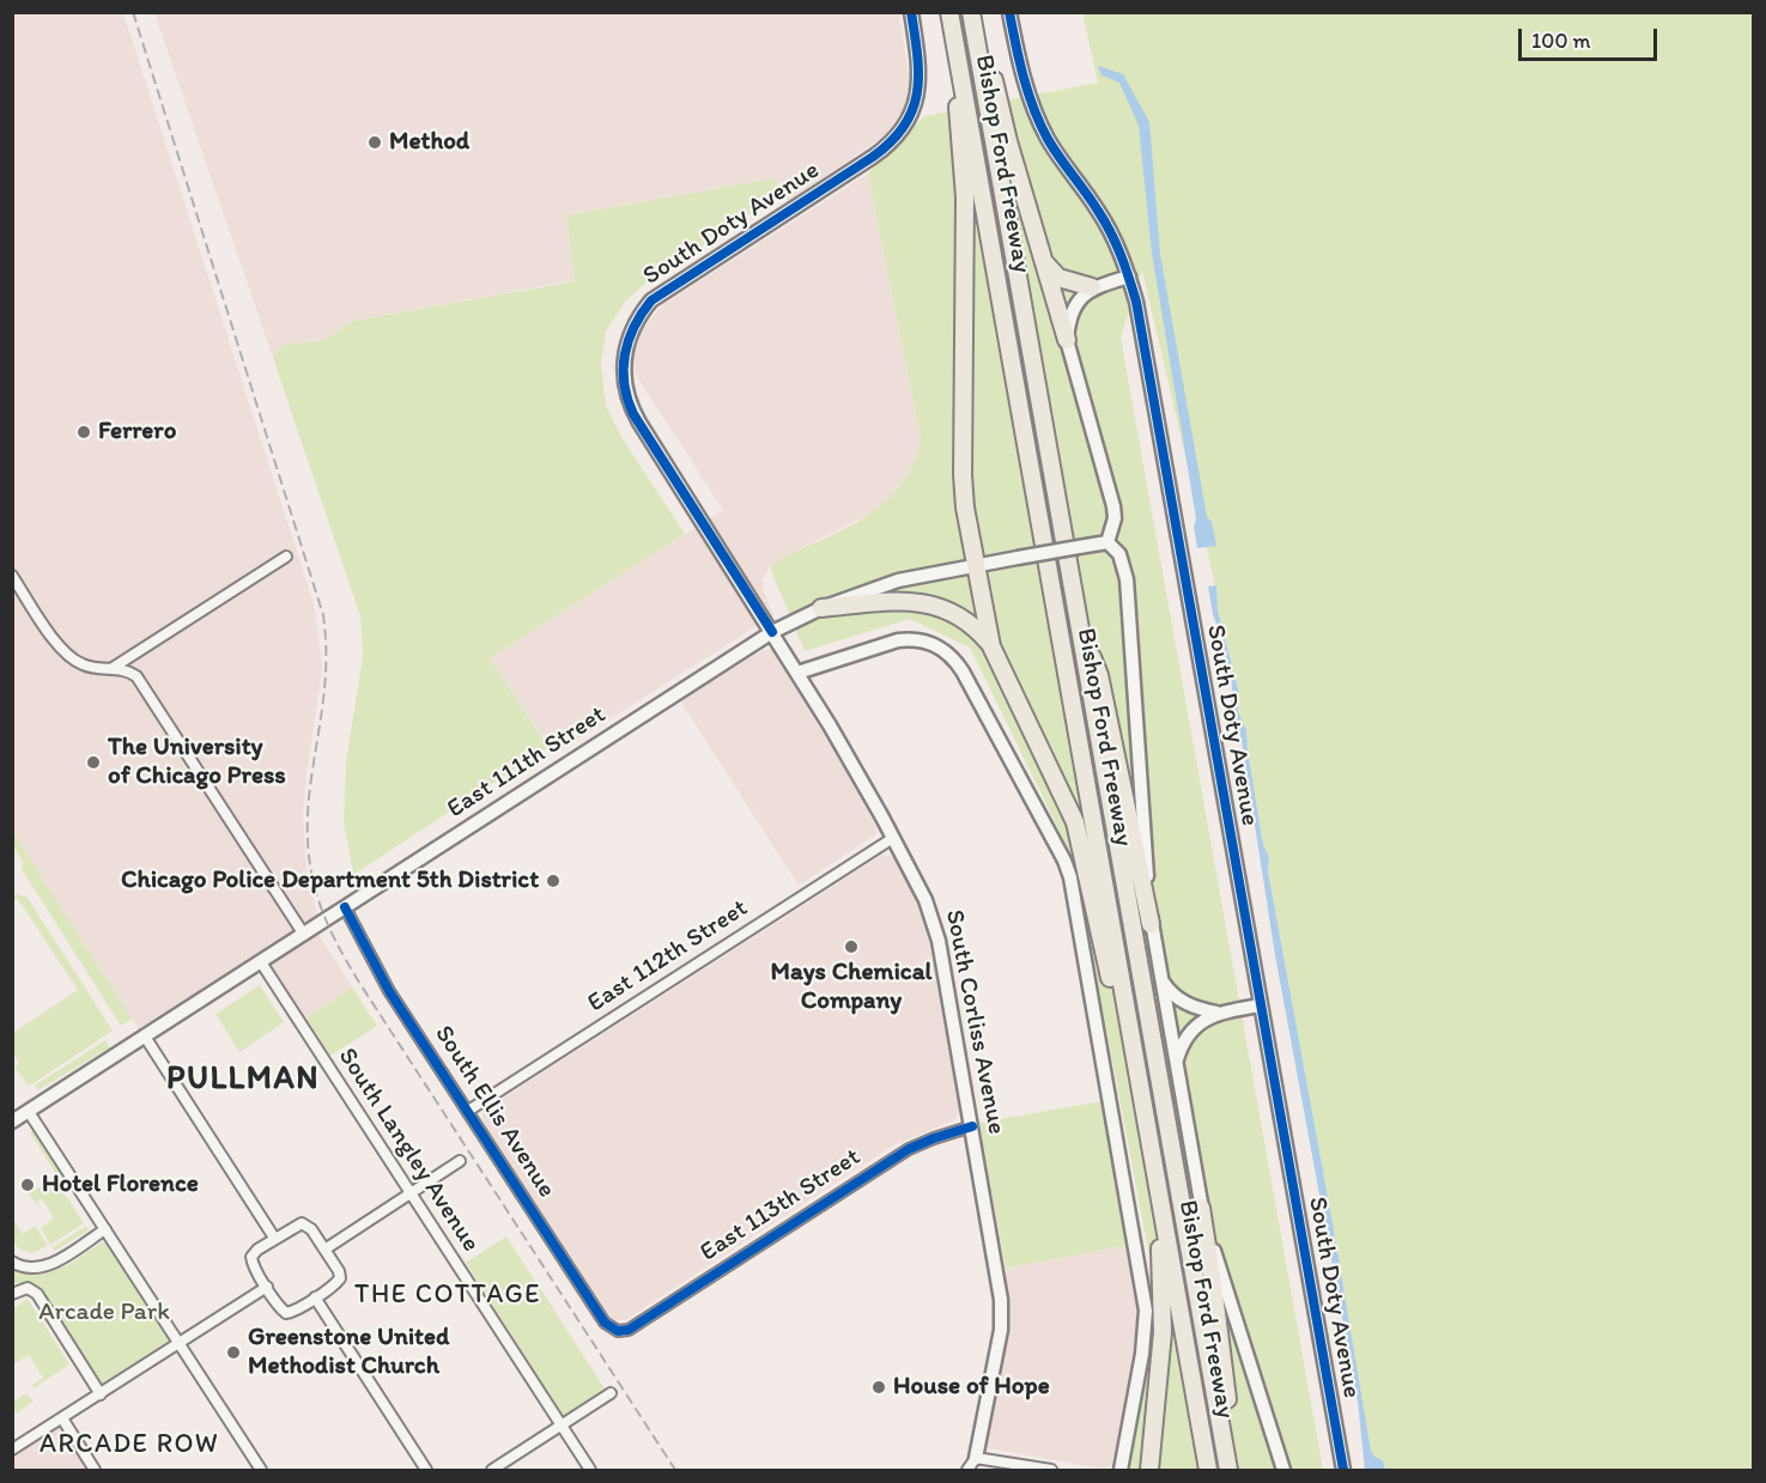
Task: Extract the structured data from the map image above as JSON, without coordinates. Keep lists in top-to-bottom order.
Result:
{
  "streets": {
    "highway": ["Bishop Ford Freeway"],
    "street": [
      "South Doty Avenue",
      "East 111th Street",
      "East 112th Street",
      "South Corliss Avenue",
      "South Ellis Avenue",
      "South Langley Avenue",
      "East 113th Street"
    ]
  },
  "crossings": [
    ["South Doty Avenue", "East 111th Street"],
    ["South Doty Avenue", "South Corliss Avenue"],
    ["East 111th Street", "South Corliss Avenue"],
    ["East 111th Street", "South Ellis Avenue"],
    ["East 111th Street", "South Langley Avenue"],
    ["East 112th Street", "South Corliss Avenue"],
    ["East 112th Street", "South Ellis Avenue"],
    ["South Corliss Avenue", "East 113th Street"],
    ["South Ellis Avenue", "East 113th Street"]
  ],
  "districts": ["PULLMAN", "THE COTTAGE", "ARCADE ROW"],
  "parks": ["Arcade Park"],
  "places": [
    "Method",
    "Ferrero",
    "The University of Chicago Press",
    "Chicago Police Department 5th District",
    "Mays Chemical Company",
    "Hotel Florence",
    "Greenstone United Methodist Church",
    "House of Hope"
  ],
  "scale_bar": "100 m"
}
